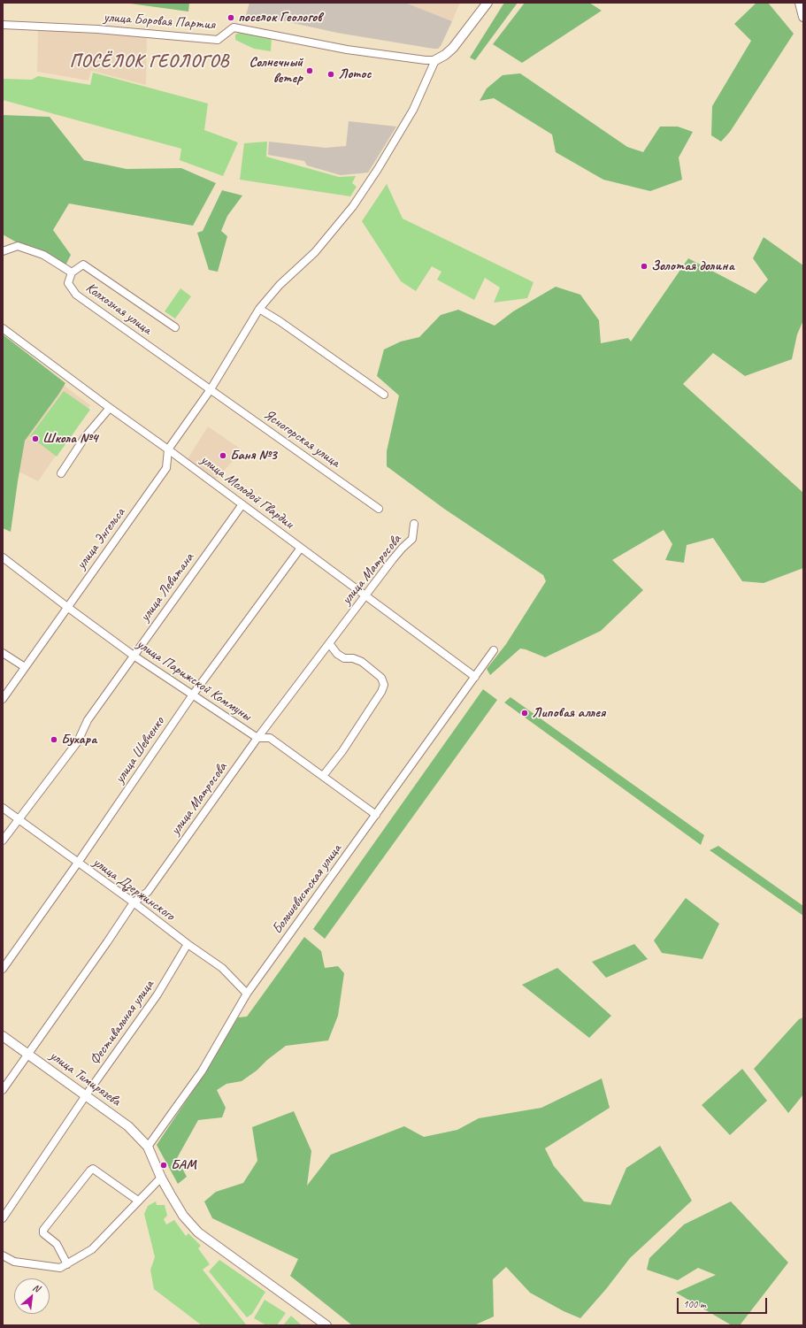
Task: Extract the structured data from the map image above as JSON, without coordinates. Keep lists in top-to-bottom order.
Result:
{
  "streets": {
    "street": [
      "улица Боровая Партия",
      "Колхозная улица",
      "Ясногорская улица",
      "улица Молодой Гвардии",
      "улица Энгельса",
      "улица Матросова",
      "улица Левитана",
      "улица Парижской Коммуны",
      "улица Шевченко",
      "улица Дзержинского",
      "Большевистская улица",
      "Фестивальная улица",
      "улица Тимирязева"
    ]
  },
  "crossings": [
    ["улица Боровая Партия", "улица Энгельса"],
    ["Колхозная улица", "Ясногорская улица"],
    ["Колхозная улица", "улица Энгельса"],
    ["Ясногорская улица", "улица Энгельса"],
    ["улица Молодой Гвардии", "улица Энгельса"],
    ["улица Молодой Гвардии", "улица Матросова"],
    ["улица Молодой Гвардии", "улица Левитана"],
    ["улица Молодой Гвардии", "улица Шевченко"],
    ["улица Молодой Гвардии", "Большевистская улица"],
    ["улица Энгельса", "улица Парижской Коммуны"],
    ["улица Матросова", "улица Парижской Коммуны"],
    ["улица Матросова", "улица Дзержинского"],
    ["улица Матросова", "улица Тимирязева"],
    ["улица Левитана", "улица Парижской Коммуны"],
    ["улица Левитана", "улица Дзержинского"],
    ["улица Парижской Коммуны", "улица Шевченко"],
    ["улица Парижской Коммуны", "Большевистская улица"],
    ["улица Шевченко", "улица Дзержинского"],
    ["улица Дзержинского", "Большевистская улица"],
    ["улица Дзержинского", "Фестивальная улица"],
    ["Большевистская улица", "улица Тимирязева"],
    ["Фестивальная улица", "улица Тимирязева"]
  ],
  "districts": ["ПОСЁЛОК ГЕОЛОГОВ"],
  "places": [
    "поселок Геологов",
    "Солнечный ветер",
    "Лотос",
    "Золотая долина",
    "Школа №4",
    "Баня №3",
    "Липовая аллея",
    "Бухара",
    "БАМ"
  ],
  "scale_bar": "100 m",
  "north": "top right"
}
